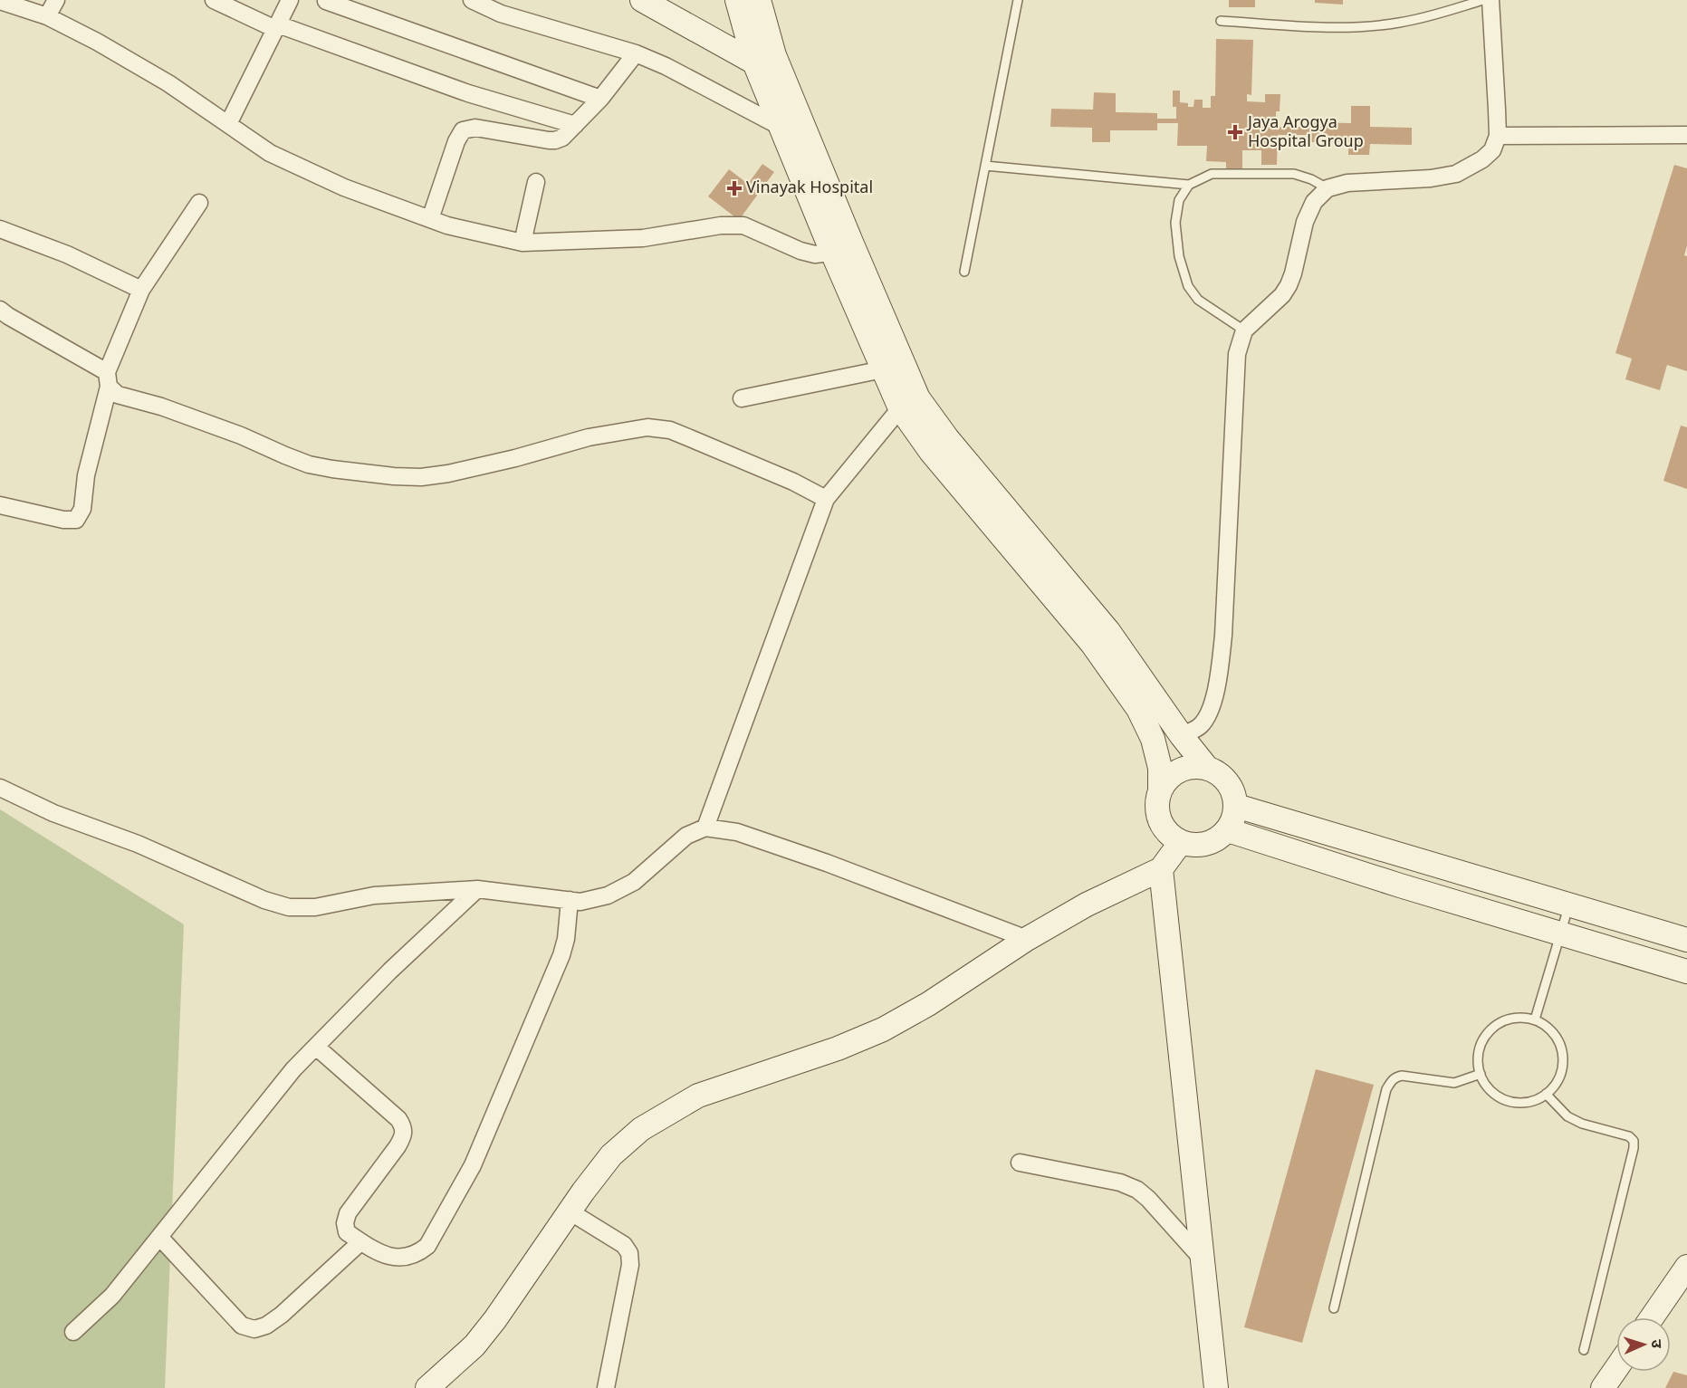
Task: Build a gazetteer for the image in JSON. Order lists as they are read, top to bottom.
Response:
{
  "places": {
    "health": ["Jaya Arogya Hospital Group", "Vinayak Hospital"]
  },
  "north": "right"
}
